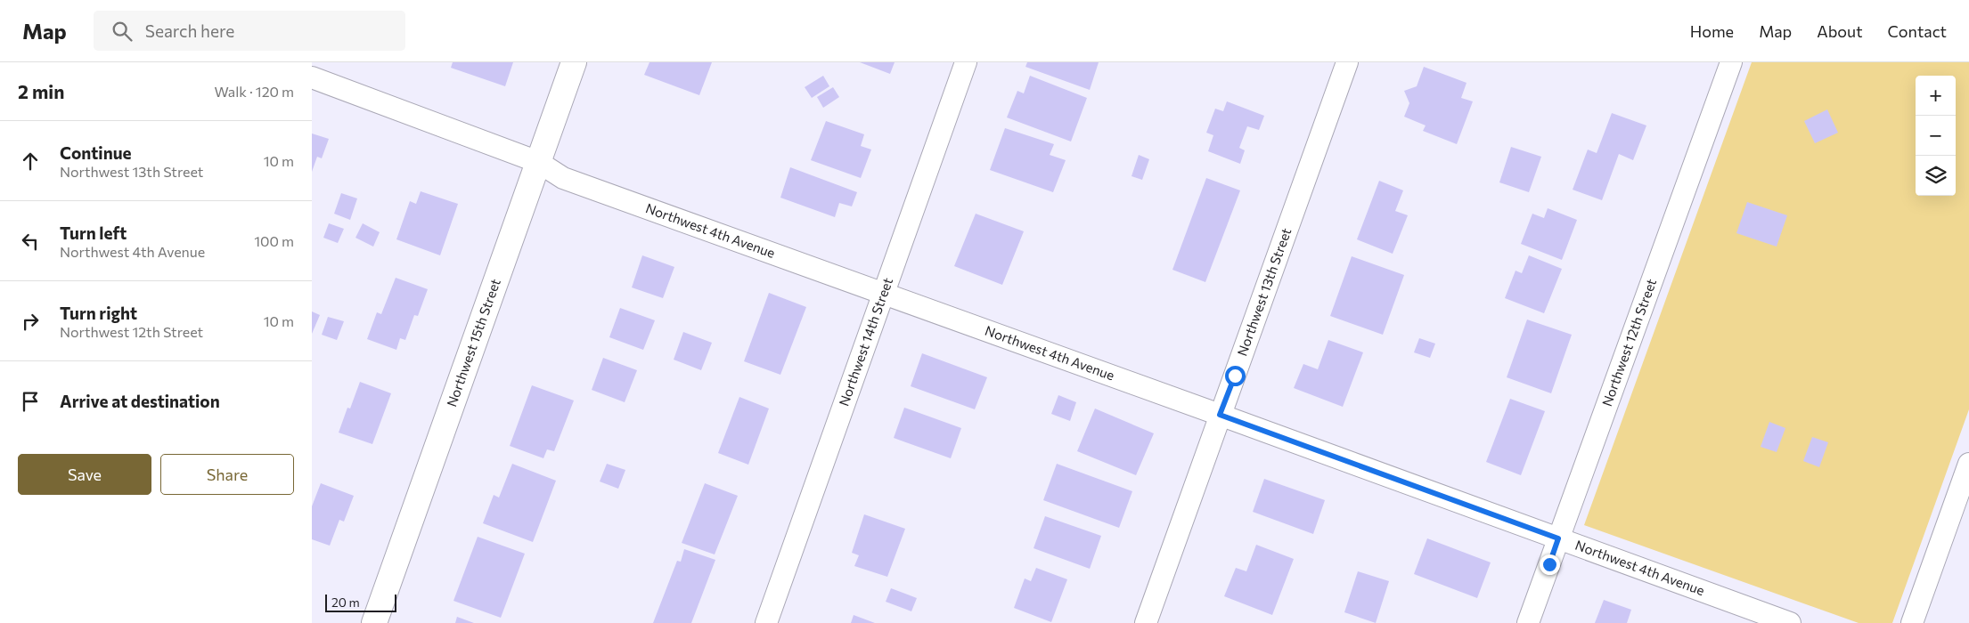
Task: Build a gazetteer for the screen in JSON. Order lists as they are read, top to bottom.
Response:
{
  "streets": {
    "street": [
      "Northwest 4th Avenue",
      "Northwest 13th Street",
      "Northwest 15th Street",
      "Northwest 14th Street",
      "Northwest 12th Street"
    ]
  },
  "crossings": [
    ["Northwest 4th Avenue", "Northwest 13th Street"],
    ["Northwest 4th Avenue", "Northwest 15th Street"],
    ["Northwest 4th Avenue", "Northwest 14th Street"],
    ["Northwest 4th Avenue", "Northwest 12th Street"]
  ],
  "scale_bar": "20 m",
  "page": {
    "header": "Map",
    "search": "Search here",
    "nav": [
      "Home",
      "Map",
      "About",
      "Contact"
    ],
    "heading": ["2 min", "Walk · 120 m"],
    "map_buttons": ["+", "−"],
    "list": [
      ["Continue", "Northwest 13th Street", "10 m"],
      ["Turn left", "Northwest 4th Avenue", "100 m"],
      ["Turn right", "Northwest 12th Street", "10 m"],
      "Arrive at destination"
    ],
    "buttons": ["Save", "Share"],
    "scale": "20 m"
  }
}
